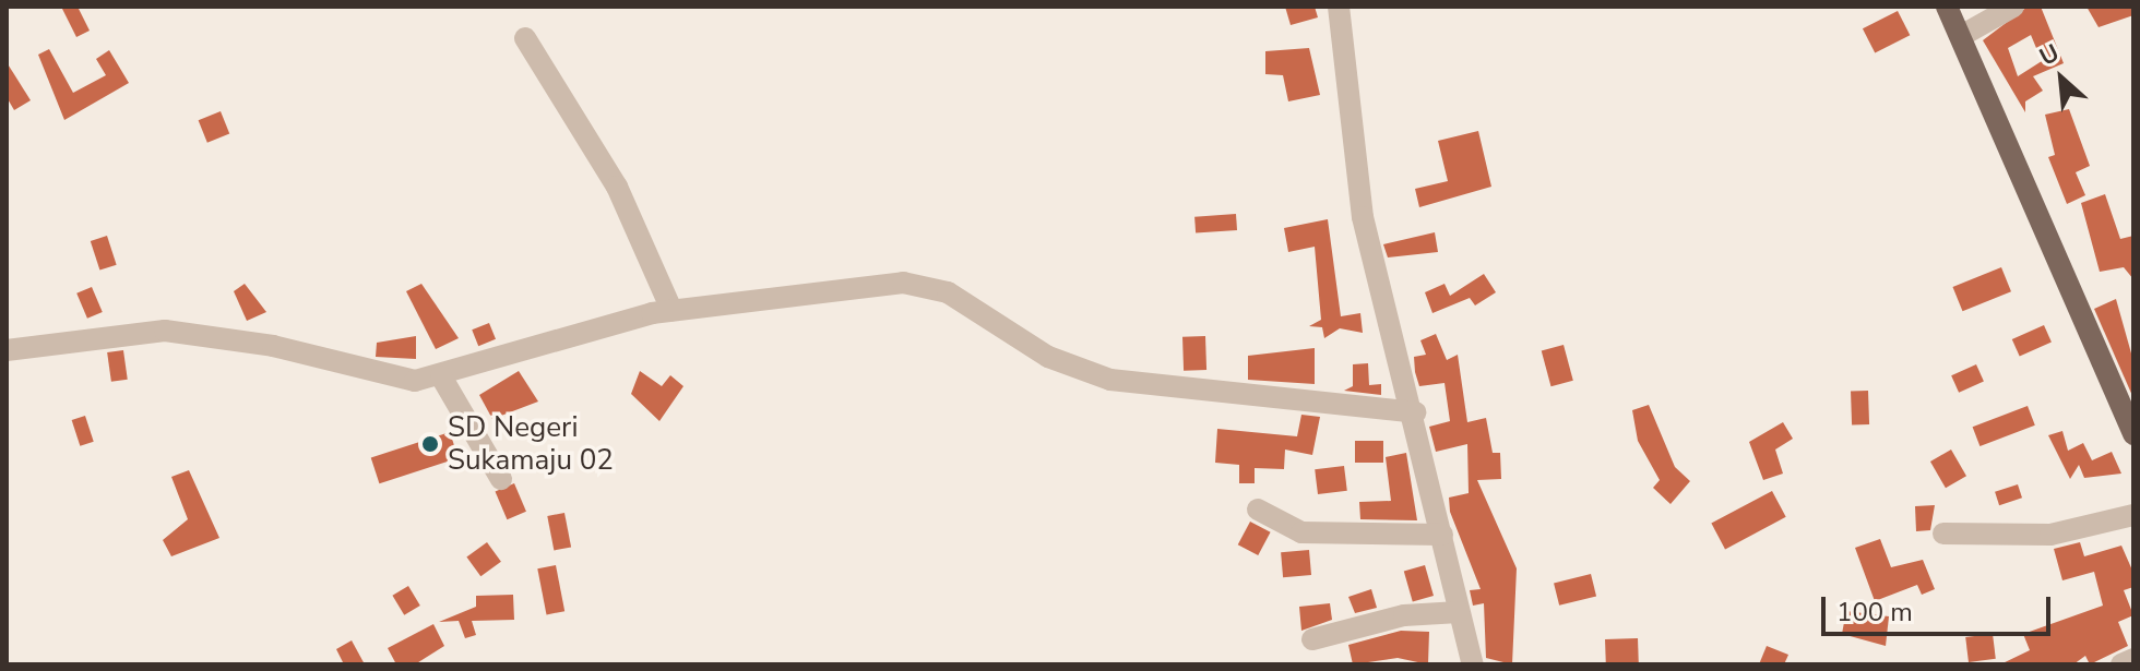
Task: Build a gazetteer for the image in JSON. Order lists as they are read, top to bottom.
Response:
{
  "places": ["SD Negeri Sukamaju 02"],
  "scale_bar": "100 m",
  "north": "top left"
}
